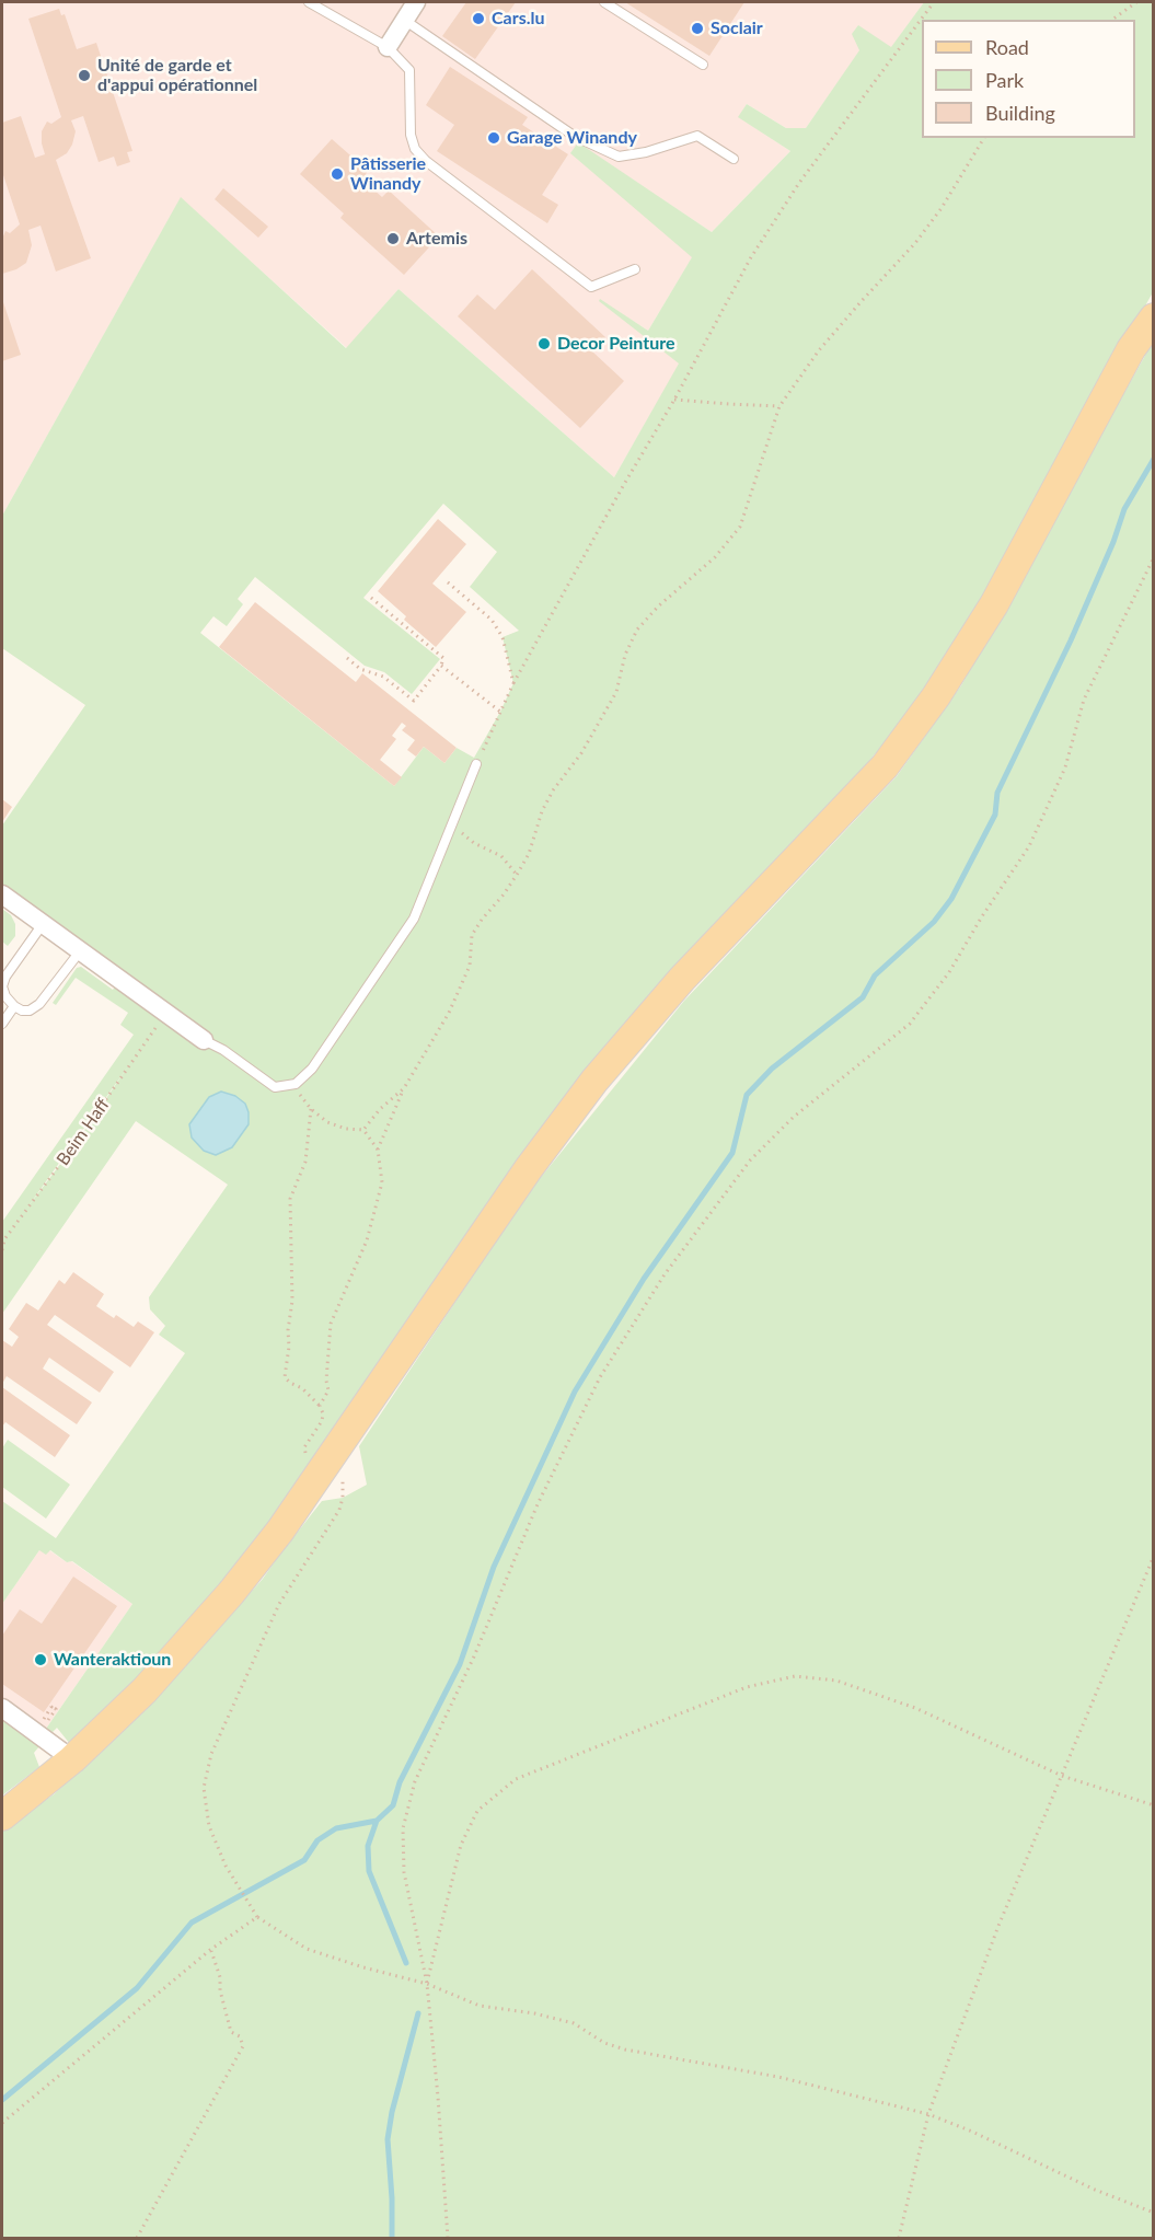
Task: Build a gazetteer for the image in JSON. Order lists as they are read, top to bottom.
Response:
{
  "streets": {
    "path": ["Beim Haff"]
  },
  "places": [
    "Cars.lu",
    "Soclair",
    "Unité de garde et d'appui opérationnel",
    "Garage Winandy",
    "Pâtisserie Winandy",
    "Artemis",
    "Decor Peinture",
    "Wanteraktioun"
  ],
  "legend": ["Road", "Park", "Building"]
}
